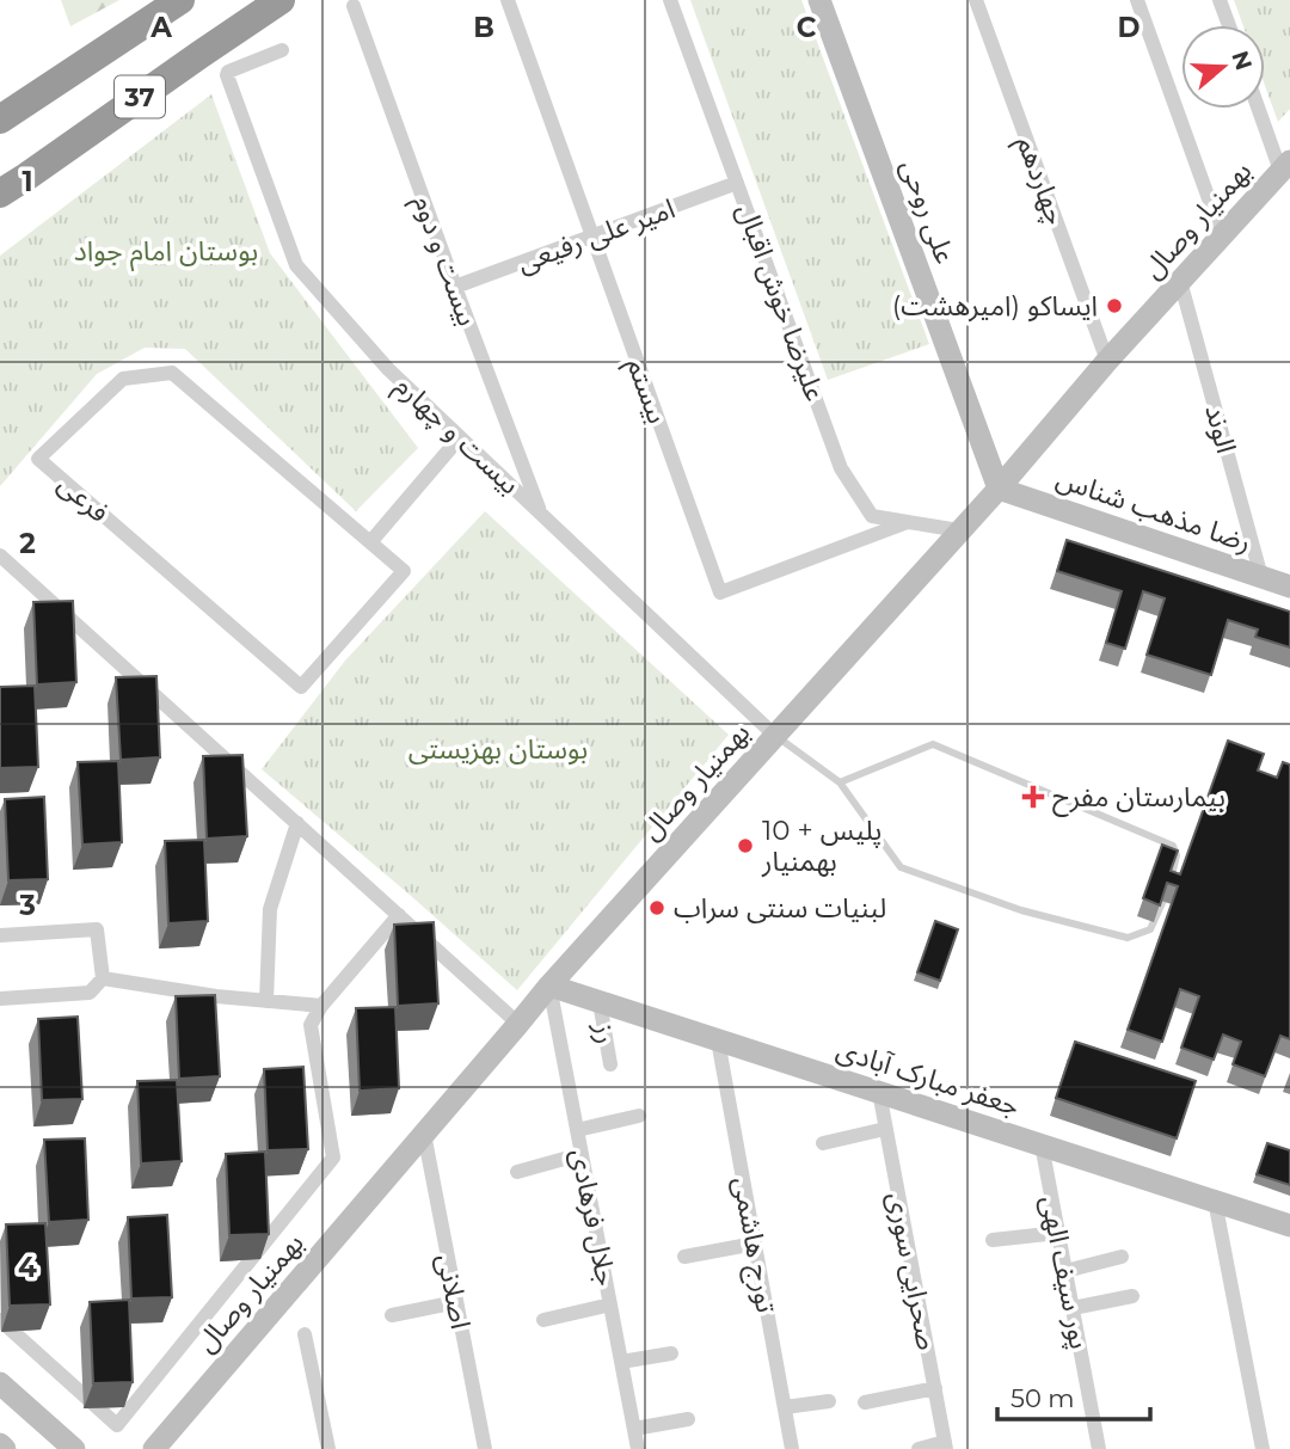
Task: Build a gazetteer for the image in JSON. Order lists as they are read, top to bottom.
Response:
{
  "streets": {
    "highway": ["37"],
    "street": [
      "چهاردهم",
      "علی روحی",
      "بهمنیار وصال",
      "امیر علی رفیعی",
      "بیست و دوم",
      "علیرضا خوش اقبال",
      "بیستم",
      "الوند",
      "بیست و چهارم",
      "فرعی",
      "رضا مذهب شناس",
      "رز",
      "جعفر مبارک آبادی",
      "جلال فرهادی",
      "تورج هاشمی",
      "صحرایی سوری",
      "پور سیف الهی",
      "اصلانی"
    ]
  },
  "crossings": [
    ["چهاردهم", "بهمنیار وصال"],
    ["علی روحی", "بهمنیار وصال"],
    ["علی روحی", "رضا مذهب شناس"],
    ["بهمنیار وصال", "علیرضا خوش اقبال"],
    ["بهمنیار وصال", "الوند"],
    ["بهمنیار وصال", "بیست و چهارم"],
    ["بهمنیار وصال", "رضا مذهب شناس"],
    ["بهمنیار وصال", "جعفر مبارک آبادی"],
    ["بهمنیار وصال", "جلال فرهادی"],
    ["بهمنیار وصال", "اصلانی"],
    ["امیر علی رفیعی", "بیست و دوم"],
    ["امیر علی رفیعی", "علیرضا خوش اقبال"],
    ["امیر علی رفیعی", "بیستم"],
    ["بیست و دوم", "بیست و چهارم"],
    ["علیرضا خوش اقبال", "بیستم"],
    ["الوند", "رضا مذهب شناس"],
    ["رز", "جعفر مبارک آبادی"],
    ["جعفر مبارک آبادی", "جلال فرهادی"],
    ["جعفر مبارک آبادی", "تورج هاشمی"],
    ["جعفر مبارک آبادی", "صحرایی سوری"],
    ["جعفر مبارک آبادی", "پور سیف الهی"]
  ],
  "parks": ["بوستان امام جواد", "بوستان بهزیستی"],
  "places": {
    "other": ["ایساکو (امیرهشت)", "پلیس + 10 بهمنیار", "لبنیات سنتی سراب"],
    "health": ["بیمارستان مفرح"]
  },
  "scale_bar": "50 m",
  "north": "right",
  "grid": {
    "columns": [
      "A",
      "B",
      "C",
      "D"
    ],
    "rows": [
      "1",
      "2",
      "3",
      "4"
    ]
  }
}
